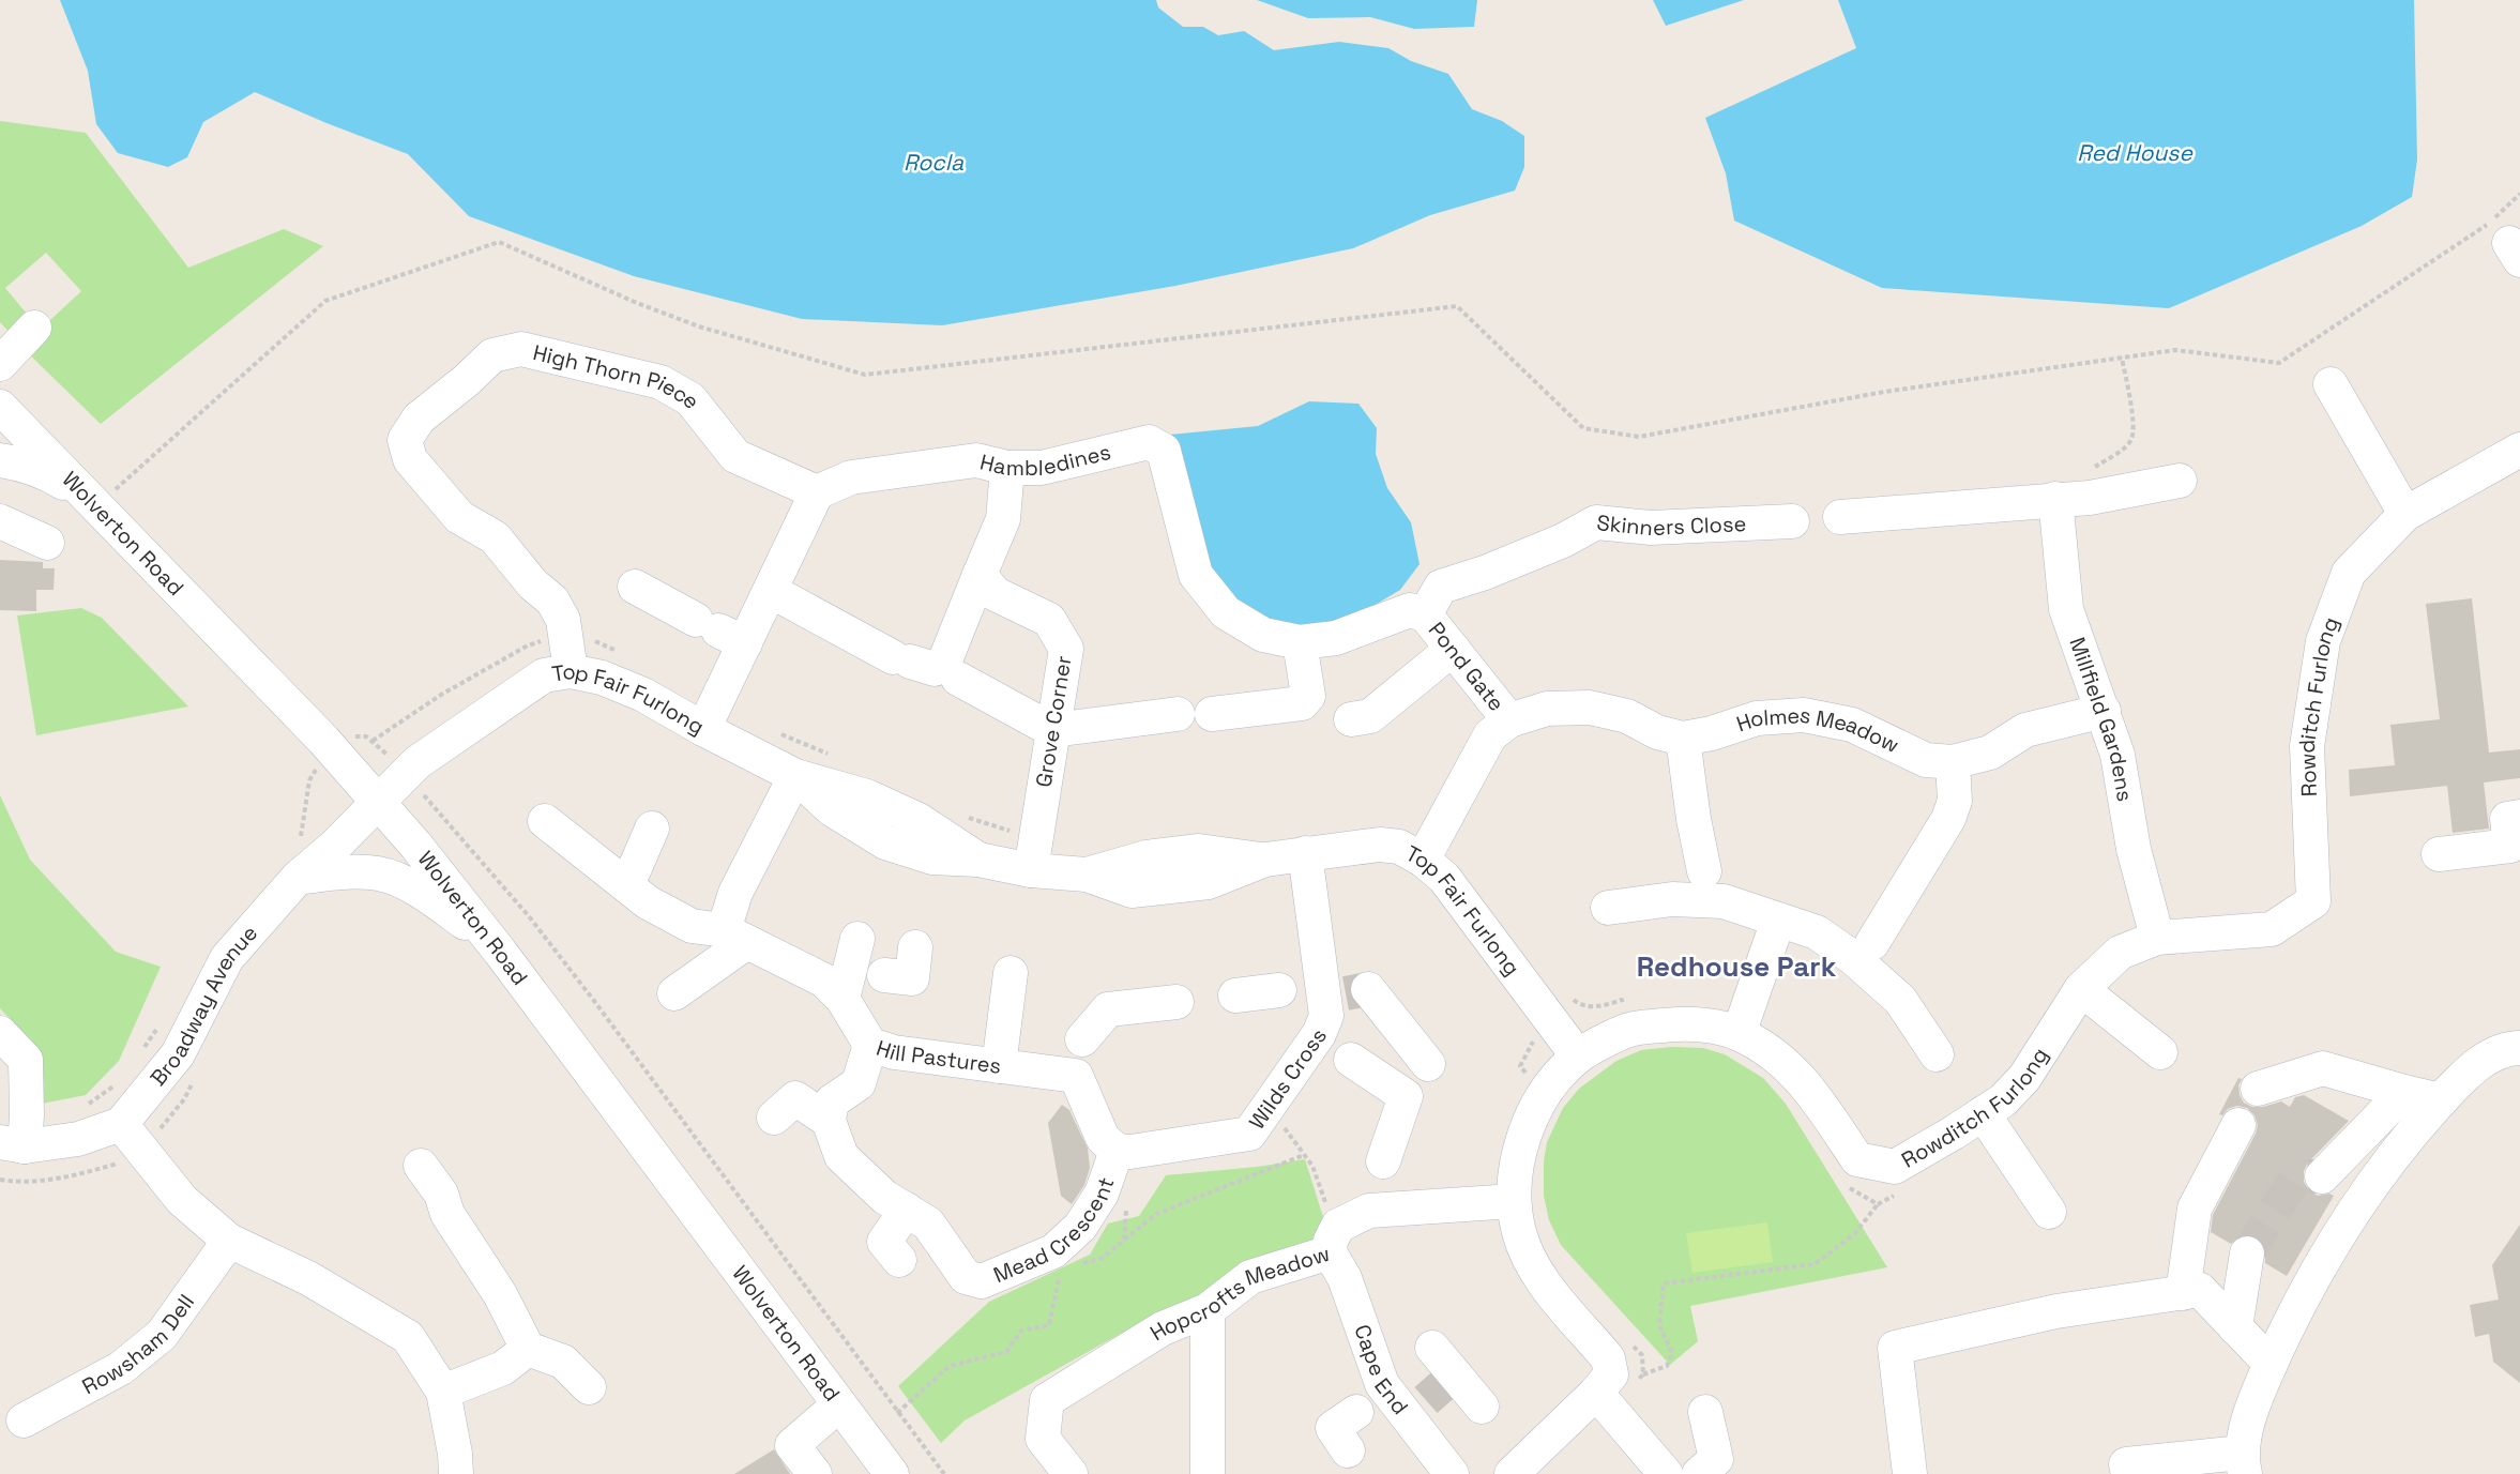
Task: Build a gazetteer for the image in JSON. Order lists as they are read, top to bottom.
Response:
{
  "streets": {
    "street": [
      "High Thorn Piece",
      "Hambledines",
      "Skinners Close",
      "Wolverton Road",
      "Pond Gate",
      "Top Fair Furlong",
      "Rowditch Furlong",
      "Millfield Gardens",
      "Grove Corner",
      "Holmes Meadow",
      "Broadway Avenue",
      "Hill Pastures",
      "Wilds Cross",
      "Mead Crescent",
      "Hopcrofts Meadow",
      "Rowsham Dell",
      "Cape End"
    ]
  },
  "crossings": [
    ["High Thorn Piece", "Hambledines"],
    ["High Thorn Piece", "Top Fair Furlong"],
    ["Hambledines", "Skinners Close"],
    ["Hambledines", "Pond Gate"],
    ["Skinners Close", "Pond Gate"],
    ["Wolverton Road", "Top Fair Furlong"],
    ["Wolverton Road", "Broadway Avenue"],
    ["Pond Gate", "Top Fair Furlong"],
    ["Pond Gate", "Holmes Meadow"],
    ["Top Fair Furlong", "Rowditch Furlong"],
    ["Top Fair Furlong", "Grove Corner"],
    ["Top Fair Furlong", "Broadway Avenue"],
    ["Top Fair Furlong", "Wilds Cross"],
    ["Rowditch Furlong", "Millfield Gardens"],
    ["Rowditch Furlong", "Hopcrofts Meadow"],
    ["Millfield Gardens", "Holmes Meadow"],
    ["Wilds Cross", "Mead Crescent"],
    ["Hopcrofts Meadow", "Cape End"]
  ],
  "districts": ["Redhouse Park"],
  "water": ["Red House", "Rocla"]
}
